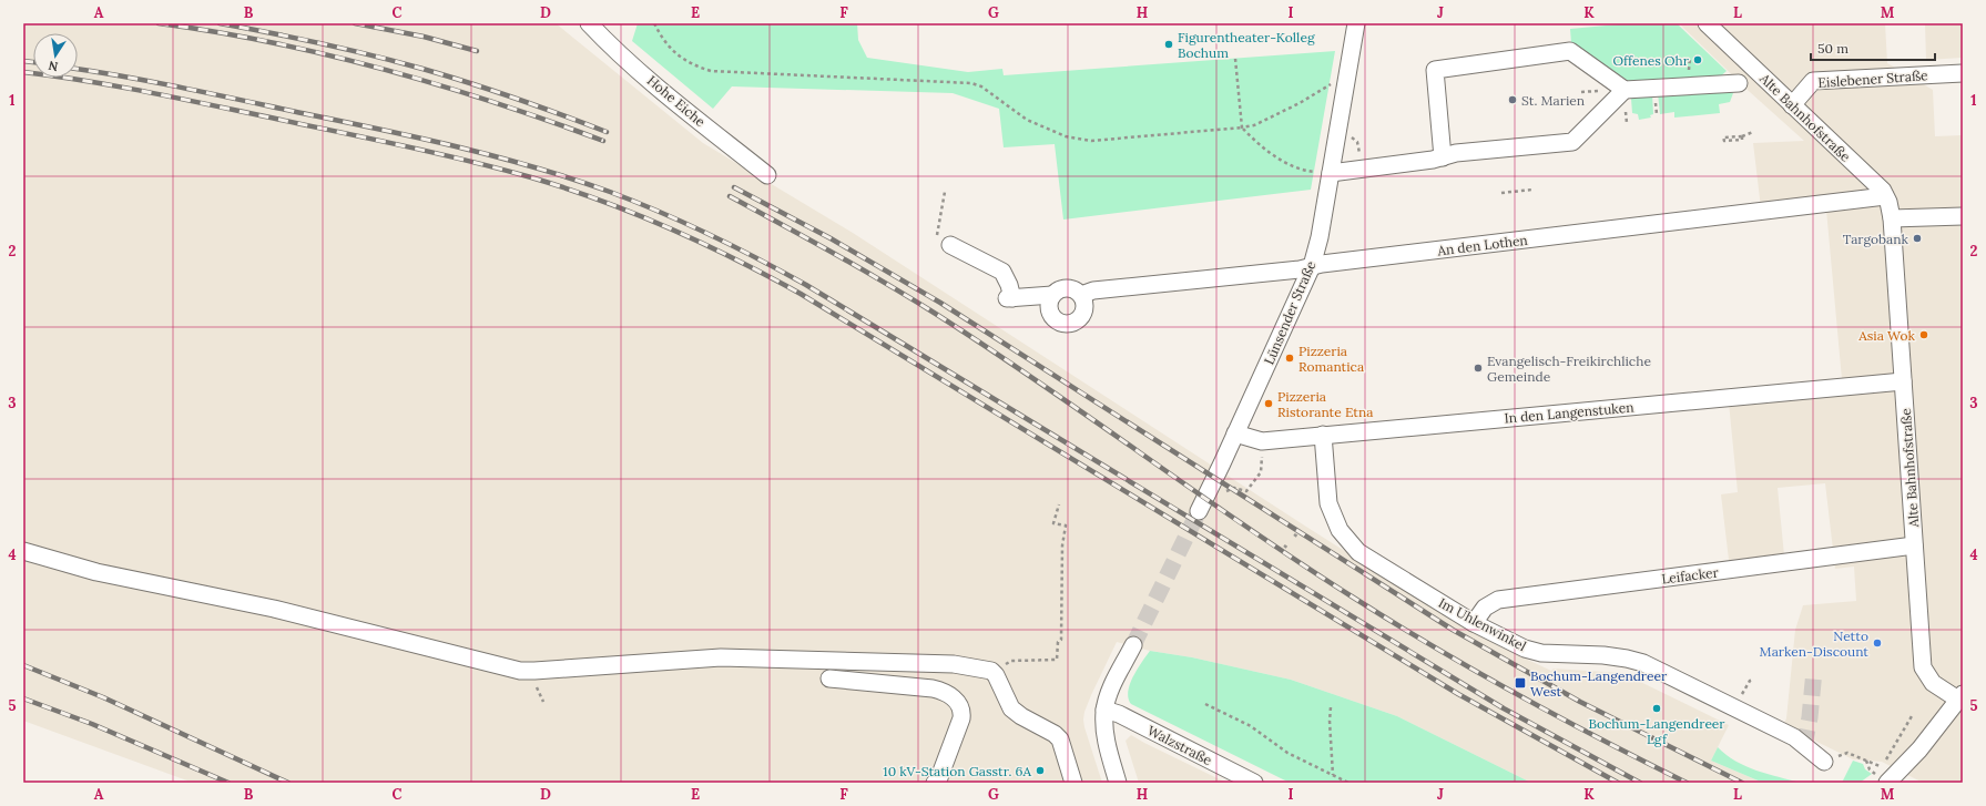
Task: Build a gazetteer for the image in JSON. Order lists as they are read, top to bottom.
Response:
{
  "streets": {
    "street": [
      "Eislebener Straße",
      "Hohe Eiche",
      "Alte Bahnhofstraße",
      "An den Lothen",
      "Lünsender Straße",
      "In den Langenstuken",
      "Leifacker",
      "Im Uhlenwinkel",
      "Walzstraße"
    ]
  },
  "crossings": [
    ["Eislebener Straße", "Alte Bahnhofstraße"],
    ["Alte Bahnhofstraße", "An den Lothen"],
    ["Alte Bahnhofstraße", "In den Langenstuken"],
    ["Alte Bahnhofstraße", "Leifacker"],
    ["An den Lothen", "Lünsender Straße"],
    ["Lünsender Straße", "In den Langenstuken"],
    ["In den Langenstuken", "Im Uhlenwinkel"],
    ["Leifacker", "Im Uhlenwinkel"]
  ],
  "places": {
    "other": [
      "Figurentheater-Kolleg Bochum",
      "Offenes Ohr",
      "St. Marien",
      "Targobank",
      "Asia Wok",
      "Pizzeria Romantica",
      "Evangelisch-Freikirchliche Gemeinde",
      "Pizzeria Ristorante Etna",
      "Netto Marken-Discount",
      "Bochum-Langendreer Lgf",
      "10 kV-Station Gasstr. 6A"
    ],
    "transit": ["Bochum-Langendreer West"]
  },
  "scale_bar": "50 m",
  "north": "bottom",
  "grid": {
    "columns": [
      "A",
      "B",
      "C",
      "D",
      "E",
      "F",
      "G",
      "H",
      "I",
      "J",
      "K",
      "L",
      "M"
    ],
    "rows": [
      "1",
      "2",
      "3",
      "4",
      "5"
    ]
  }
}
